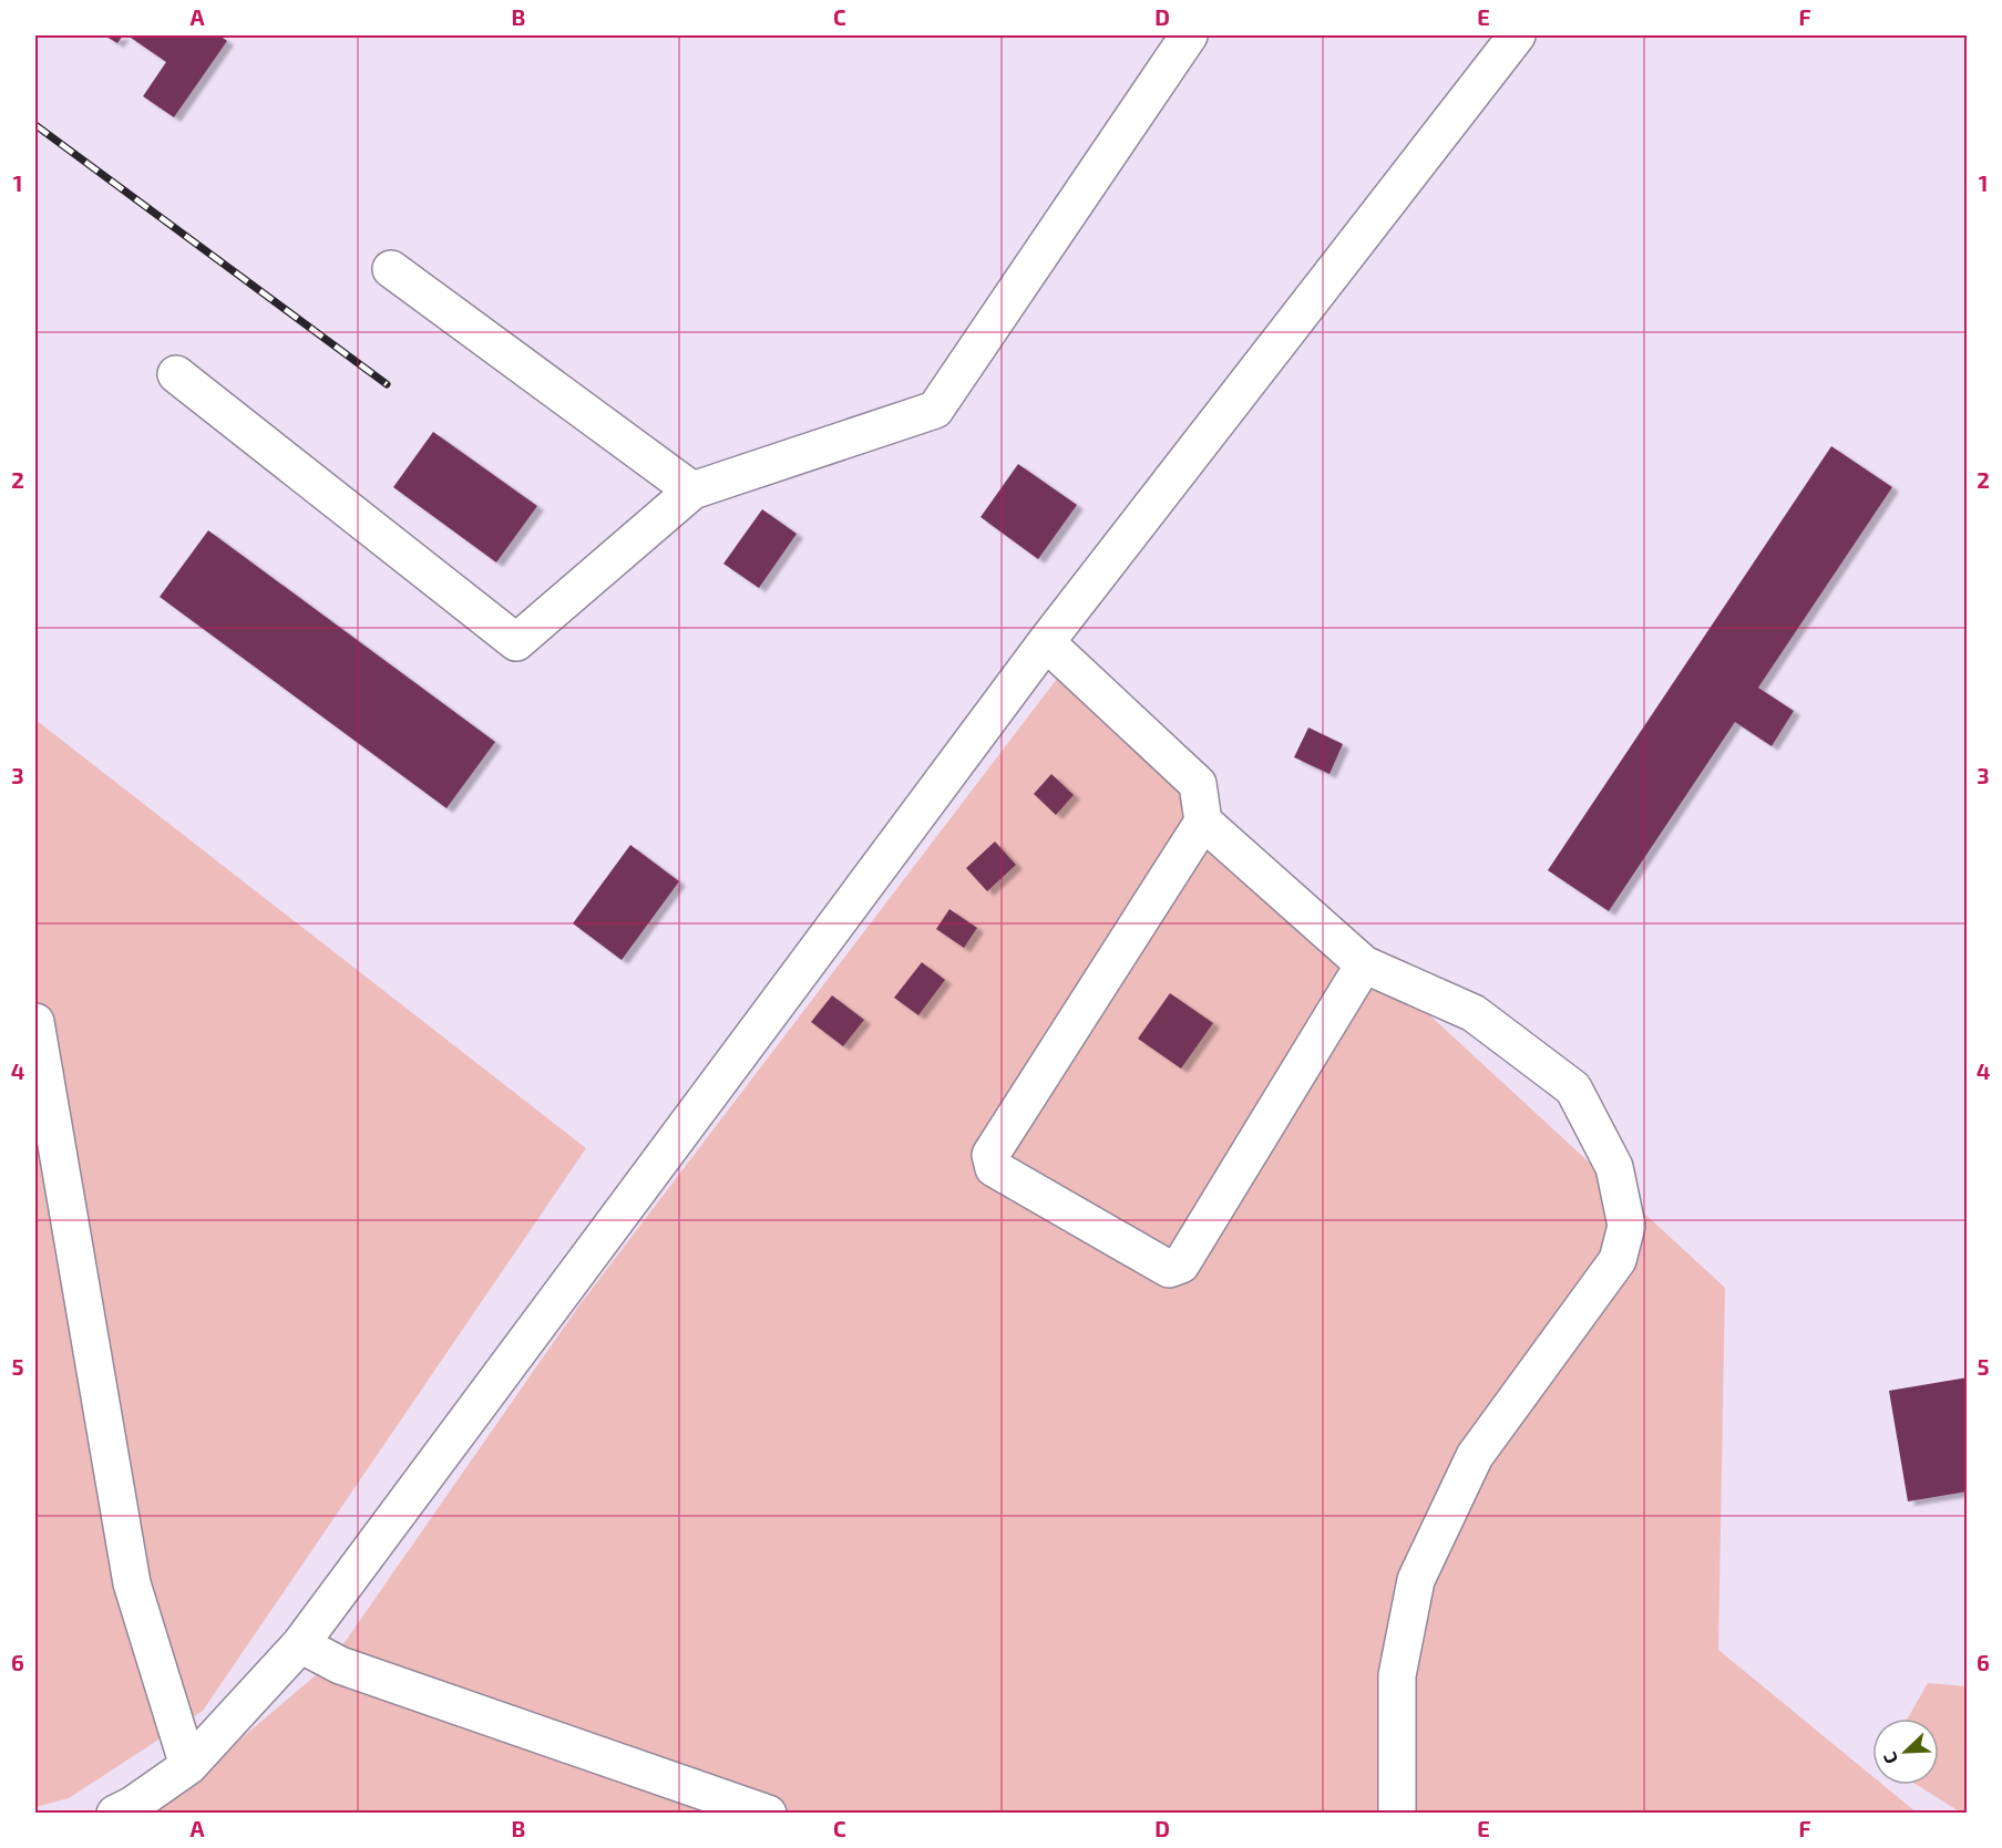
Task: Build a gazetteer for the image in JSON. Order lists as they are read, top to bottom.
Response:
{
  "north": "bottom left",
  "grid": {
    "columns": [
      "A",
      "B",
      "C",
      "D",
      "E",
      "F"
    ],
    "rows": [
      "1",
      "2",
      "3",
      "4",
      "5",
      "6"
    ]
  }
}
